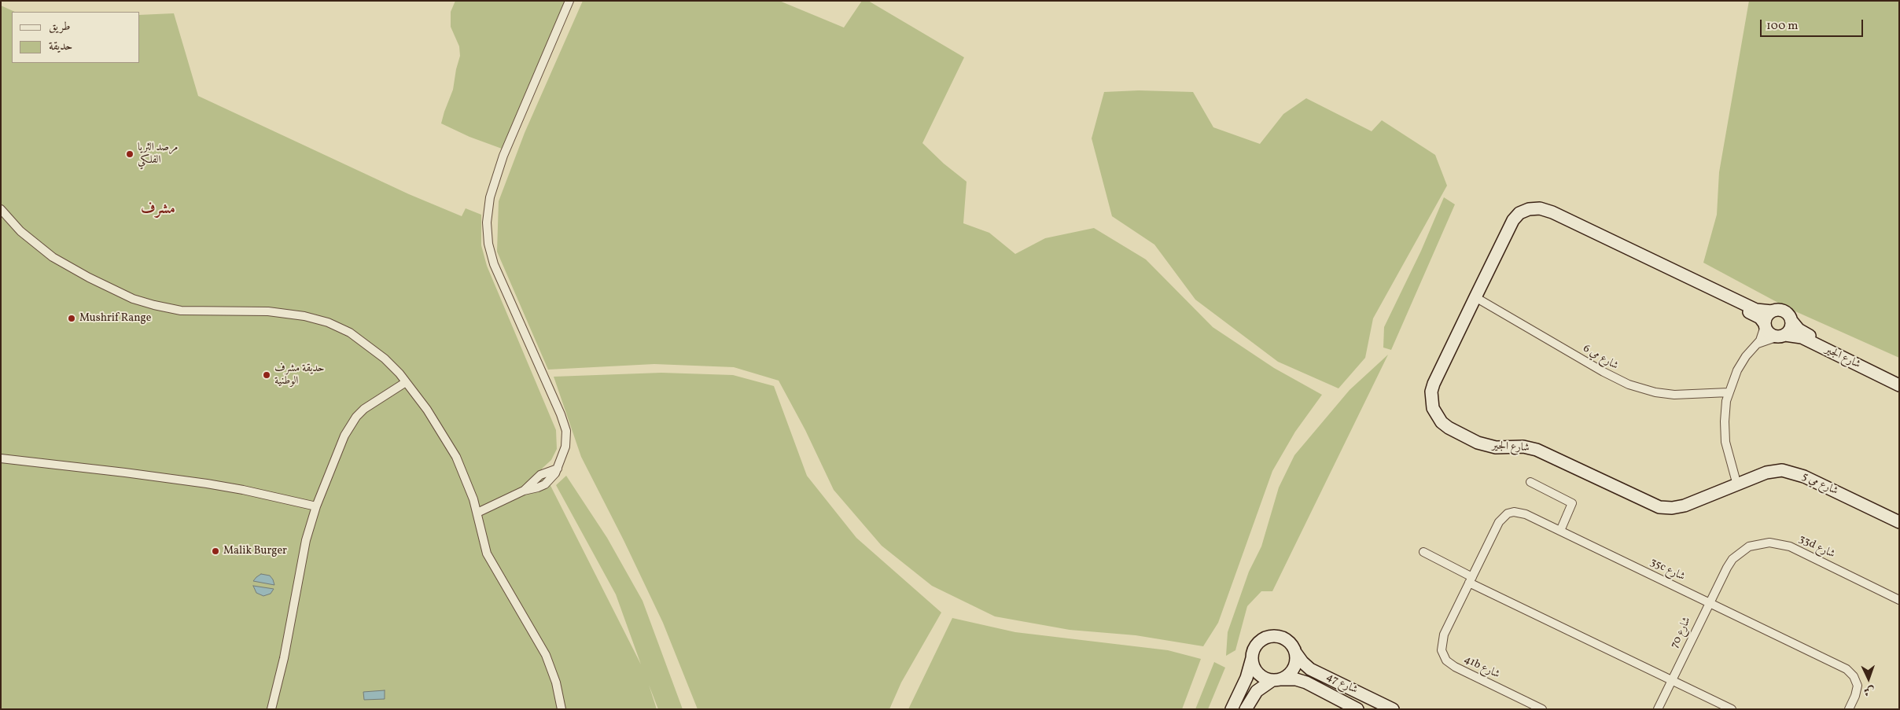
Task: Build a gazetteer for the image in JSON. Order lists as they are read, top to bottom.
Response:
{
  "streets": {
    "street": [
      "شارع مي 6",
      "شارع الجير",
      "شارع مي 5",
      "33d شارع",
      "35c شارع",
      "شارع 70",
      "41b شارع",
      "شارع 47"
    ]
  },
  "crossings": [
    ["شارع مي 6", "شارع الجير"],
    ["شارع الجير", "شارع مي 5"],
    ["33d شارع", "شارع 70"],
    ["35c شارع", "شارع 70"],
    ["35c شارع", "41b شارع"]
  ],
  "districts": ["مشرف"],
  "places": [
    "مرصد الثريا الفلكي",
    "Mushrif Range",
    "حديقة مشرف الوطنية",
    "Malik Burger"
  ],
  "legend": ["طريق", "حديقة"],
  "scale_bar": "100 m",
  "north": "bottom"
}
